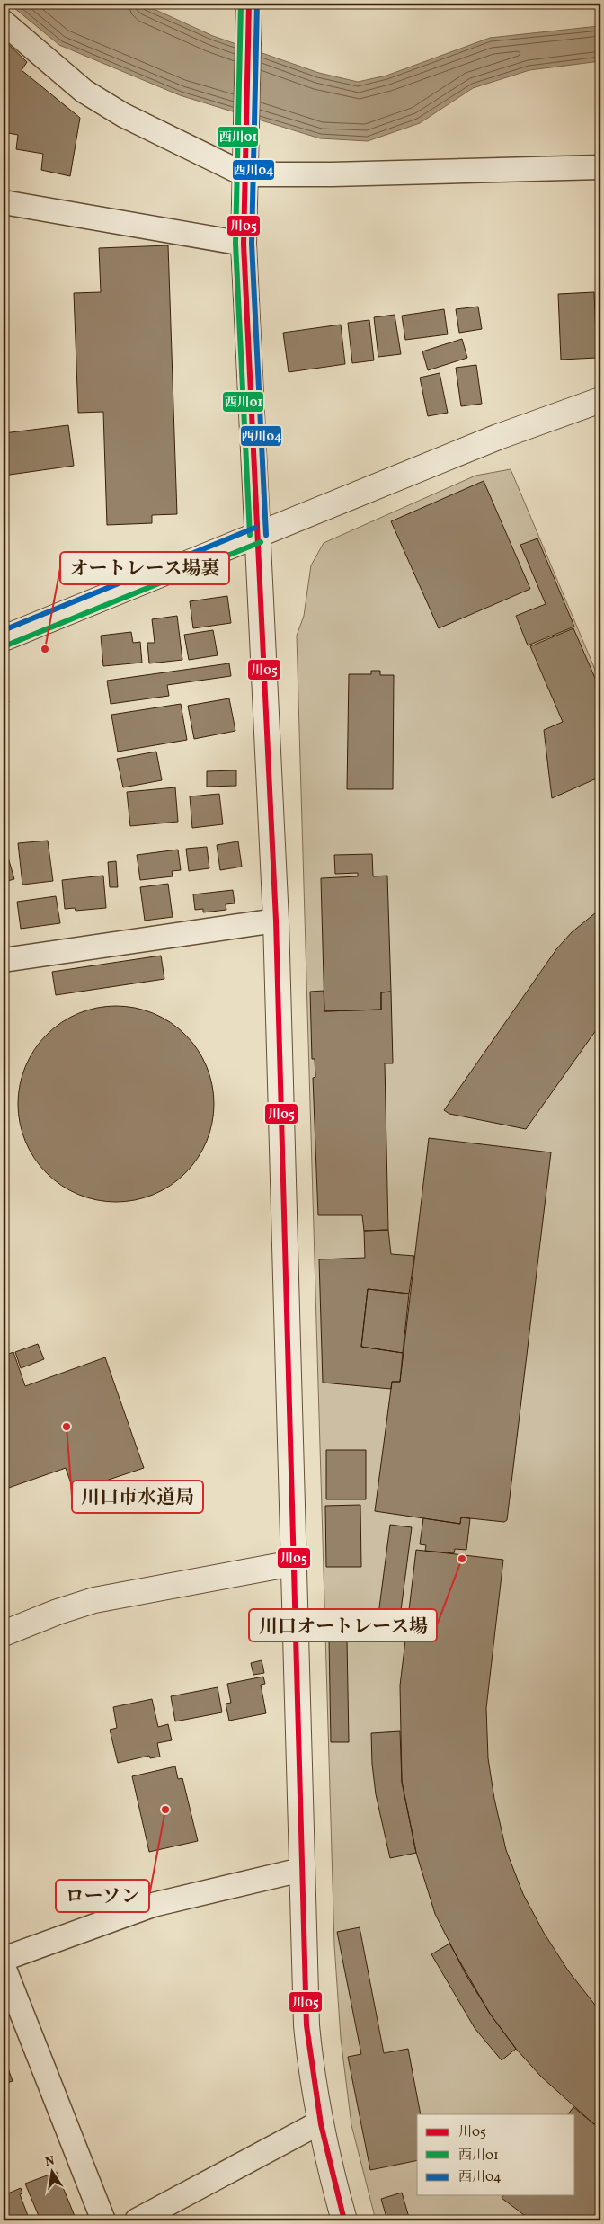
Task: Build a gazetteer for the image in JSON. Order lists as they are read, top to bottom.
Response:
{
  "places": [
    "オートレース場裏",
    "川口市水道局",
    "川口オートレース場",
    "ローソン"
  ],
  "lines": ["transit line 川05", "transit line 西川01", "transit line 西川04"],
  "legend": ["川05", "西川01", "西川04"],
  "north": "top"
}
